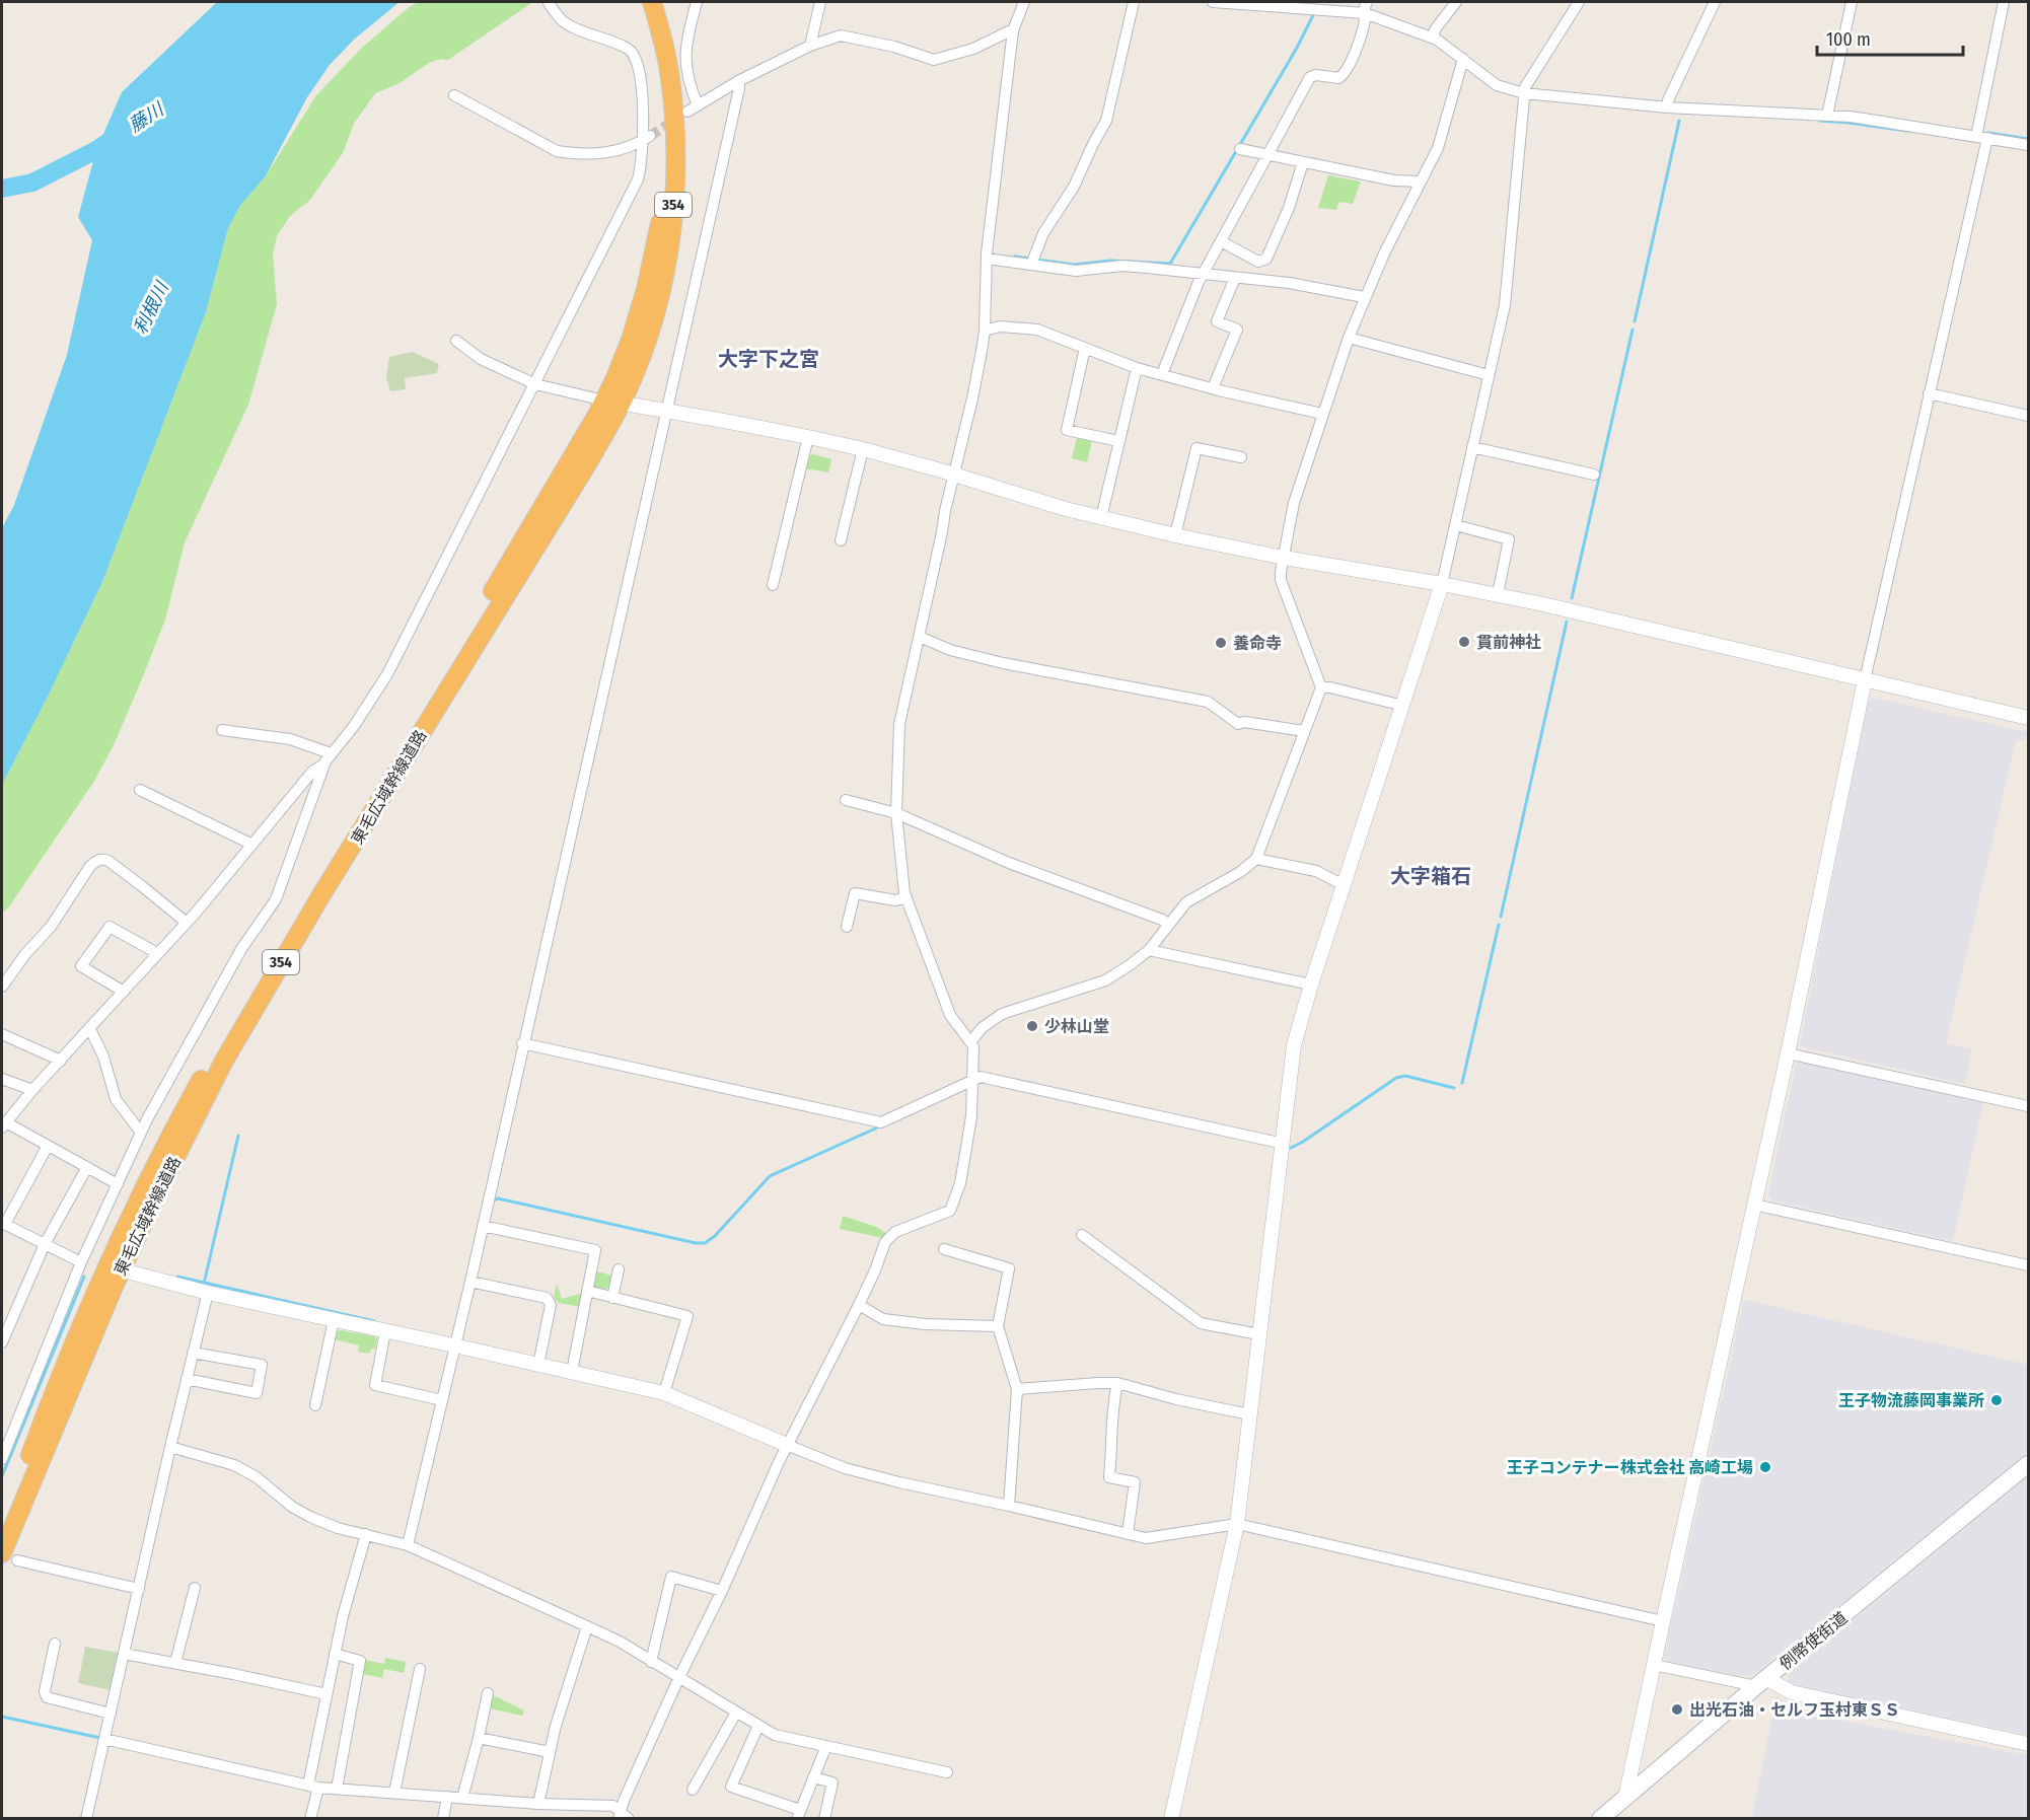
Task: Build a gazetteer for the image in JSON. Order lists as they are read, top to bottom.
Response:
{
  "streets": {
    "highway": ["354", "東毛広域幹線道路"],
    "main road": ["例幣使街道"]
  },
  "districts": ["大字下之宮", "大字箱石"],
  "water": ["藤川", "利根川"],
  "places": [
    "貫前神社",
    "養命寺",
    "少林山堂",
    "王子物流藤岡事業所",
    "王子コンテナー株式会社 高崎工場",
    "出光石油・セルフ玉村東ＳＳ"
  ],
  "scale_bar": "100 m"
}
